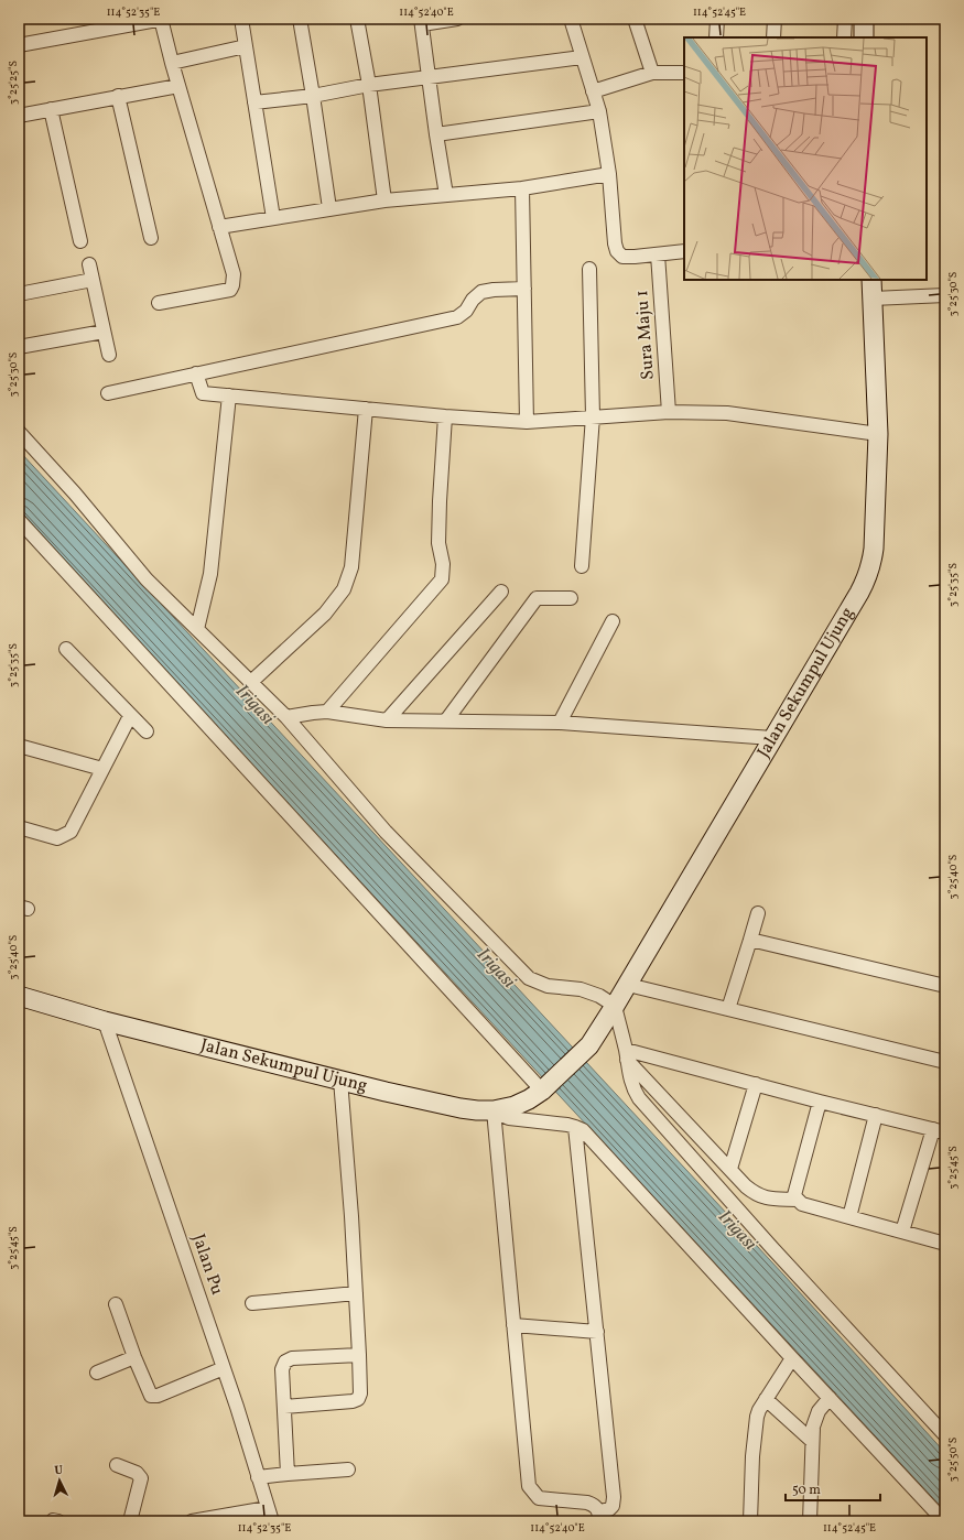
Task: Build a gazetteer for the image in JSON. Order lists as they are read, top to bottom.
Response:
{
  "streets": {
    "main road": ["Jalan Sekumpul Ujung"],
    "street": ["Sura Maju 1", "Jalan Pu"]
  },
  "crossings": [
    ["Jalan Sekumpul Ujung", "Jalan Pu"]
  ],
  "water": ["Irigasi"],
  "scale_bar": "50 m",
  "north": "top",
  "coordinates": [
    "114°52'35\"E",
    "114°52'40\"E",
    "114°52'45\"E",
    "3°25'25\"S",
    "3°25'30\"S",
    "3°25'35\"S",
    "3°25'40\"S",
    "3°25'45\"S",
    "3°25'50\"S"
  ]
}
